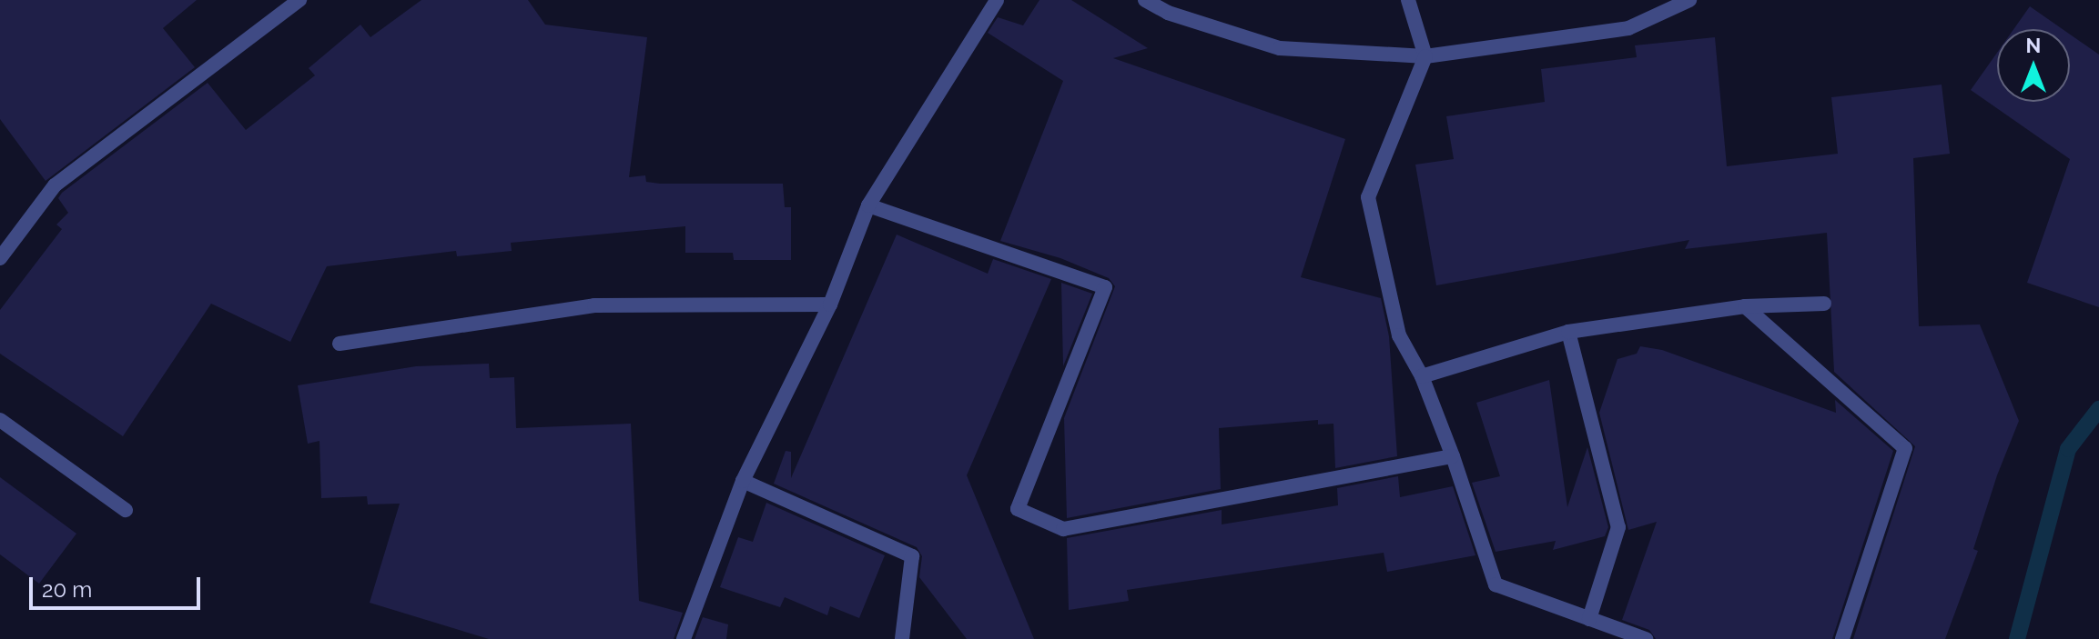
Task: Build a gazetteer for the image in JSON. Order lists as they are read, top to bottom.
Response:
{
  "scale_bar": "20 m",
  "north": "top"
}
